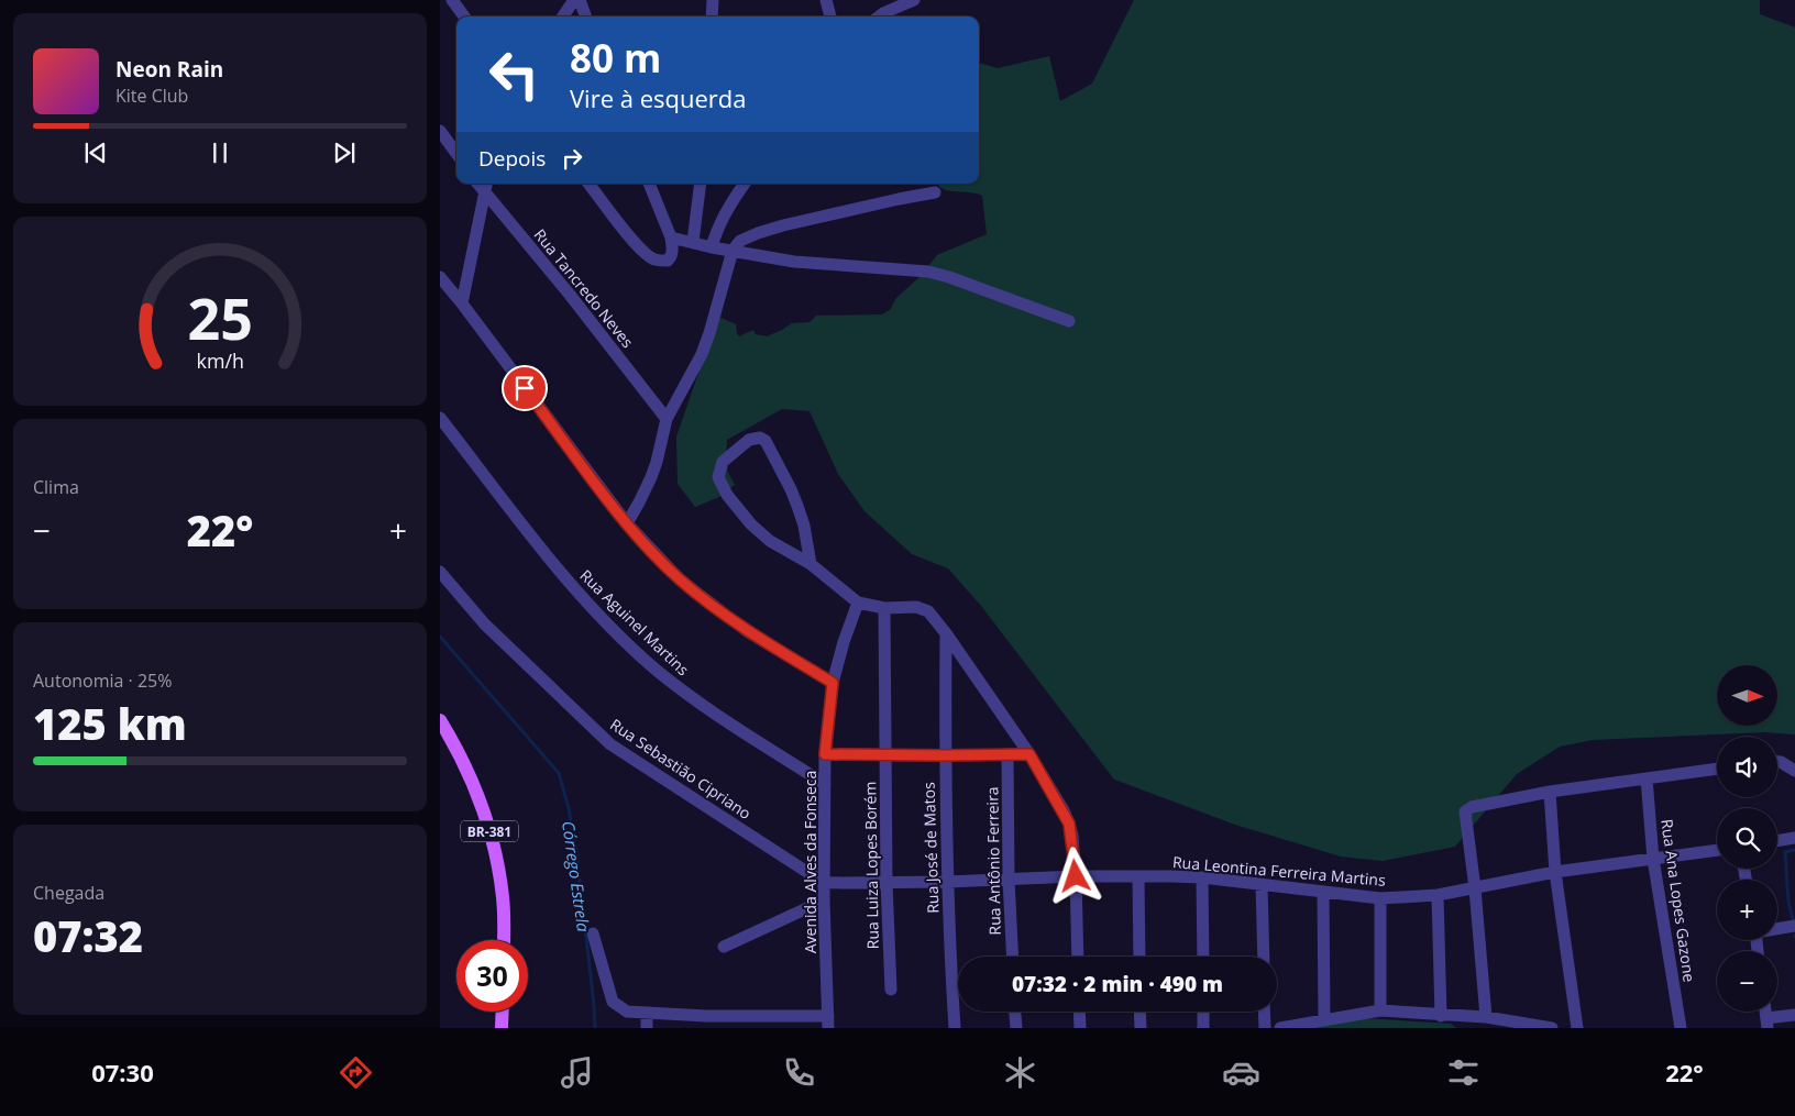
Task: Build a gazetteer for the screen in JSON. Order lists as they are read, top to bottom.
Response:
{
  "streets": {
    "main road": ["BR-381"],
    "street": [
      "Rua Tancredo Neves",
      "Rua Aguinel Martins",
      "Rua Sebastião Cipriano",
      "Rua José de Matos",
      "Rua Antônio Ferreira",
      "Avenida Alves da Fonseca",
      "Rua Luiza Lopes Borém",
      "Rua Leontina Ferreira Martins",
      "Rua Ana Lopes Gazone"
    ]
  },
  "crossings": [
    ["Rua Aguinel Martins", "Avenida Alves da Fonseca"],
    ["Rua Sebastião Cipriano", "Avenida Alves da Fonseca"],
    ["Rua Sebastião Cipriano", "Rua Leontina Ferreira Martins"],
    ["Rua José de Matos", "Rua Leontina Ferreira Martins"],
    ["Rua Antônio Ferreira", "Rua Leontina Ferreira Martins"],
    ["Avenida Alves da Fonseca", "Rua Leontina Ferreira Martins"],
    ["Rua Luiza Lopes Borém", "Rua Leontina Ferreira Martins"],
    ["Rua Leontina Ferreira Martins", "Rua Ana Lopes Gazone"]
  ],
  "water": ["Córrego Estrela"],
  "north": "right",
  "page": {
    "turn": ["80 m", "Vire à esquerda"],
    "song": ["Neon Rain", "Kite Club"],
    "then": "Depois",
    "tile": [
      "Clima",
      ["Autonomia · 25%", "125 km"],
      ["Chegada", "07:32"]
    ],
    "heat": ["−", "22°", "+"],
    "map_buttons": ["+", "−"],
    "limit": "30",
    "trip": "07:32 · 2 min · 490 m",
    "tabs": ["07:30", "22°"],
    "gauge": ["25", "km/h"]
  }
}
